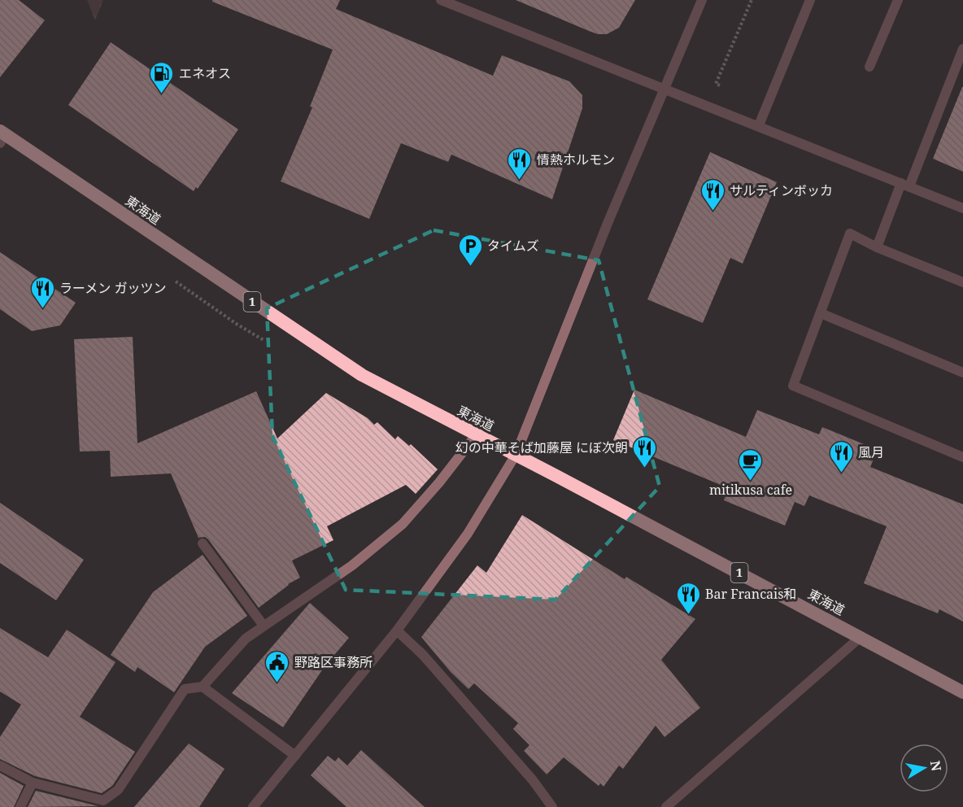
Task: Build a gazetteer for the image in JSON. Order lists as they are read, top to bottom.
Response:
{
  "streets": {
    "highway": ["東海道", "1"]
  },
  "places": {
    "fuel station": ["エネオス"],
    "restaurant": [
      "情熱ホルモン",
      "サルティンボッカ",
      "ラーメン ガッツン",
      "幻の中華そば加藤屋 にぼ次朗",
      "風月",
      "Bar Francais和"
    ],
    "parking": ["タイムズ"],
    "cafe": ["mitikusa cafe"],
    "public building": ["野路区事務所"]
  },
  "north": "right"
}
